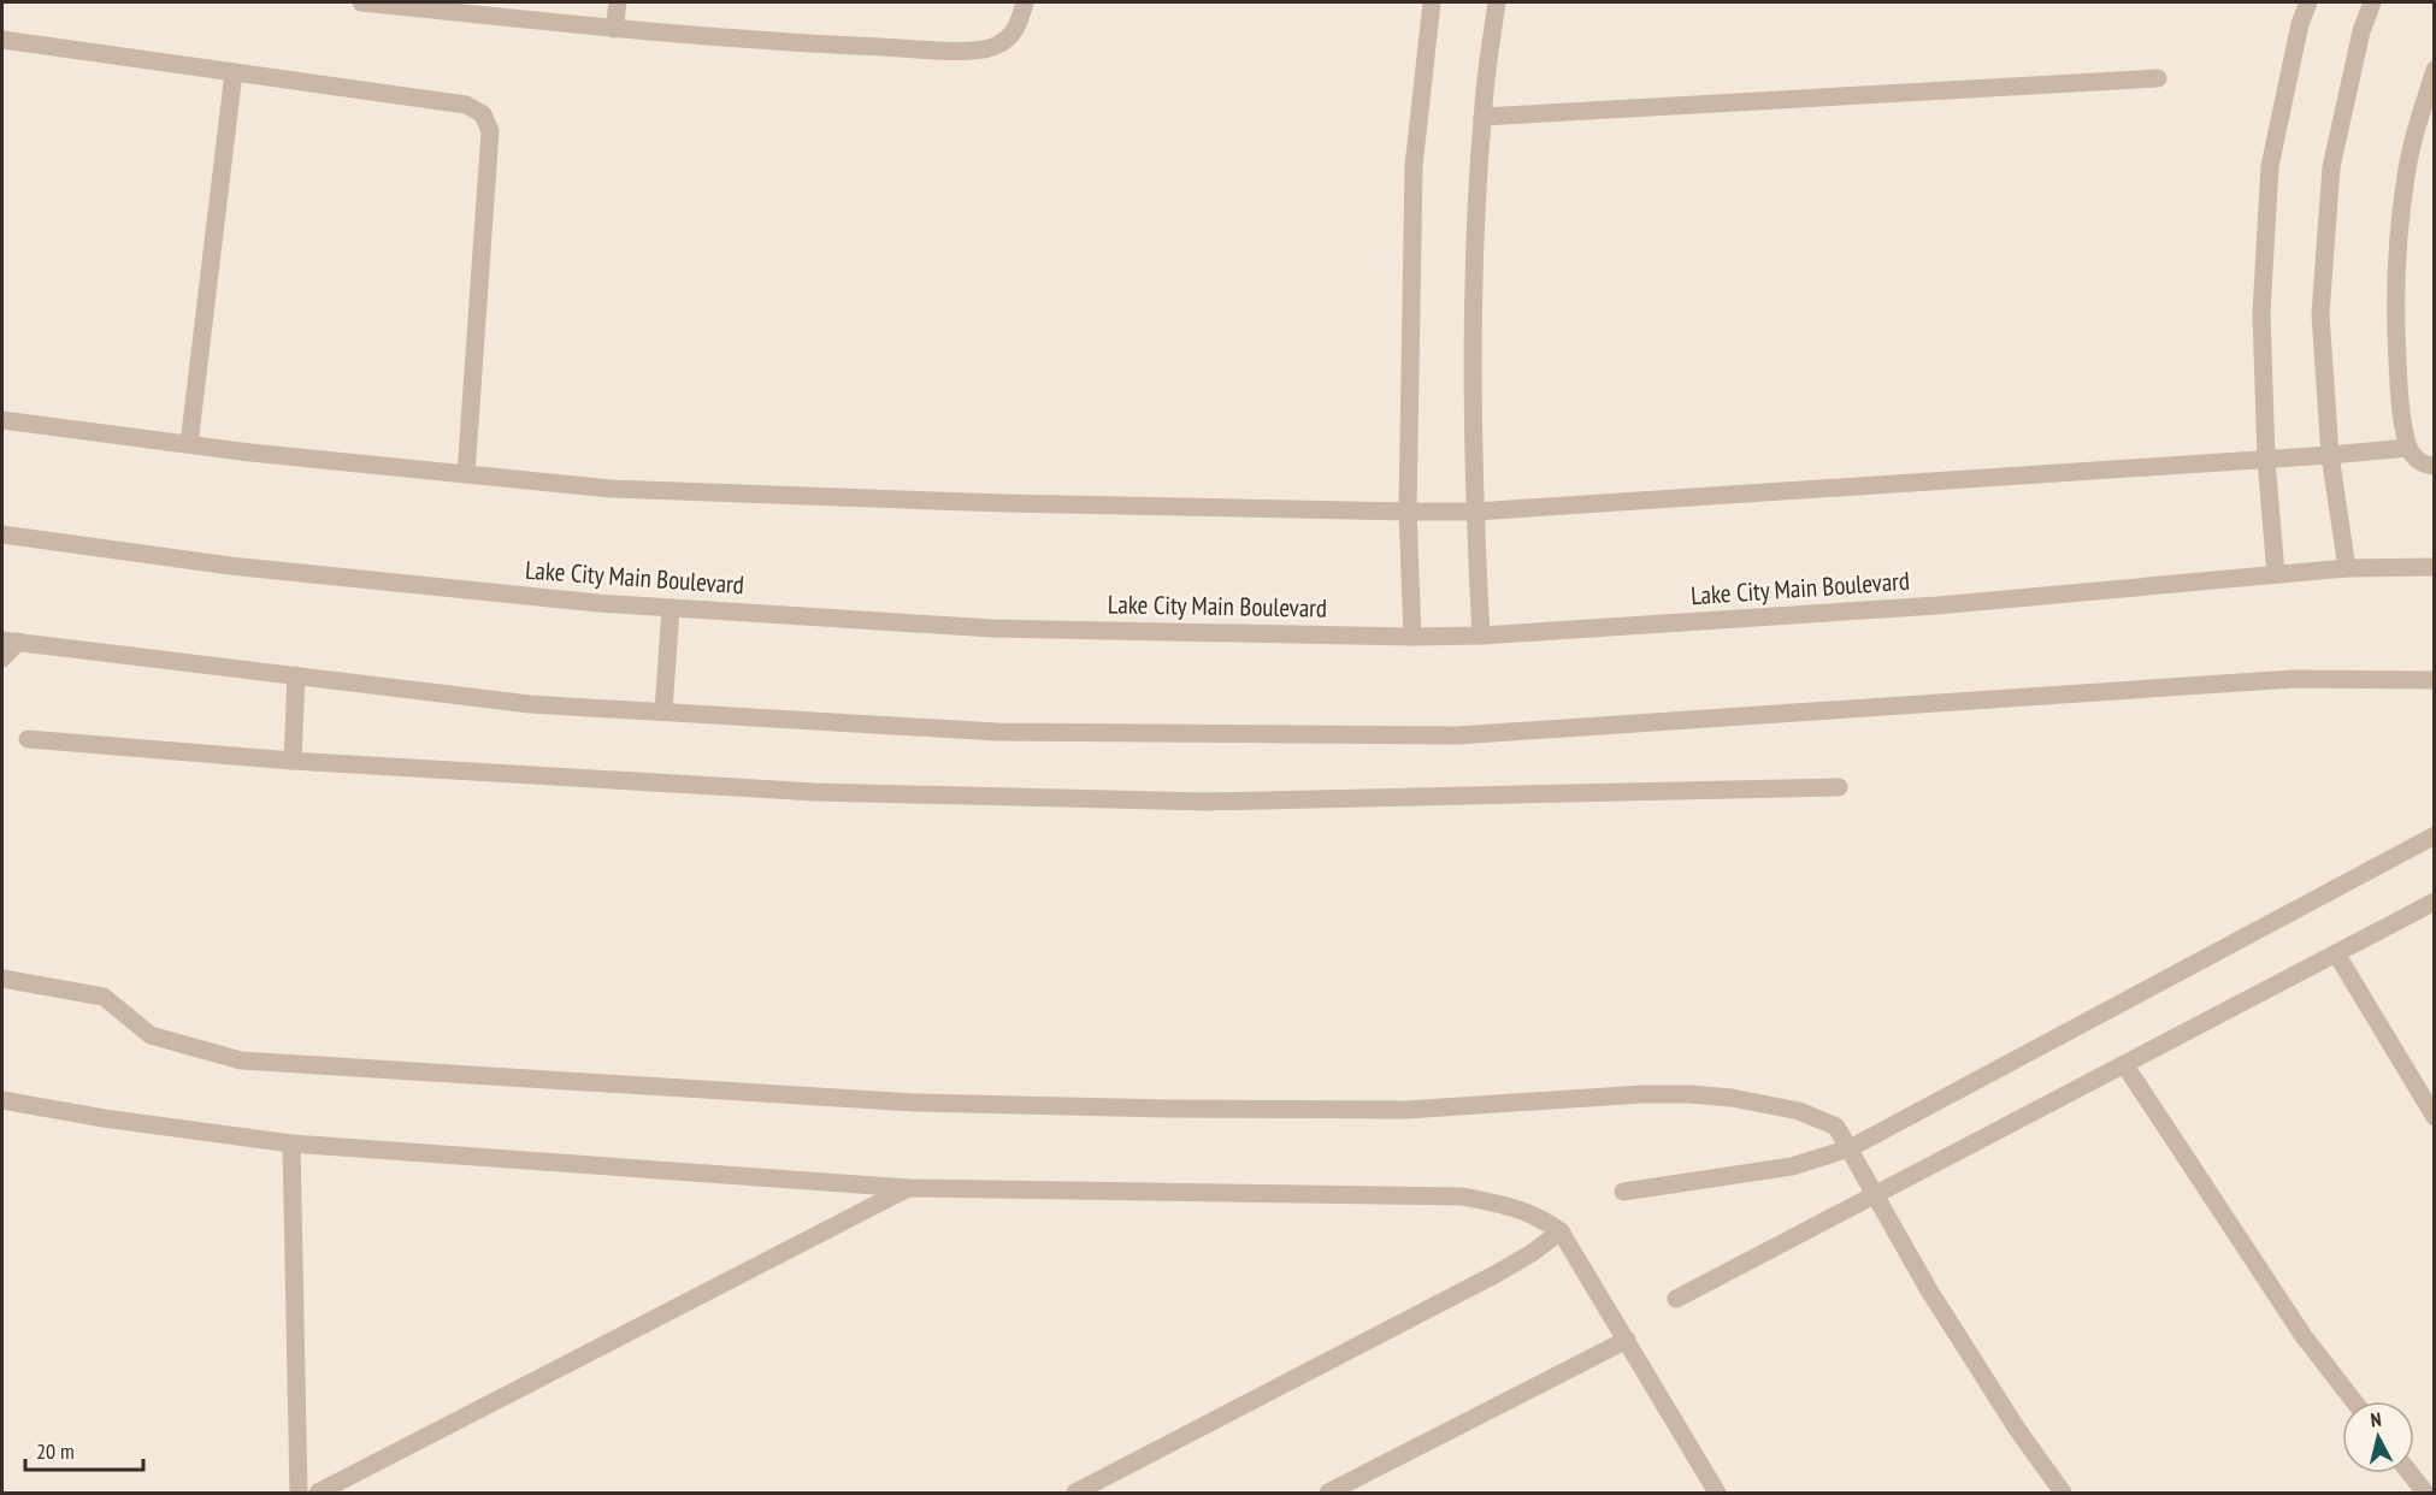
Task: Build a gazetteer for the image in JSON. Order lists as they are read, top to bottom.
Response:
{
  "streets": {
    "street": ["Lake City Main Boulevard"]
  },
  "scale_bar": "20 m",
  "north": "top"
}
